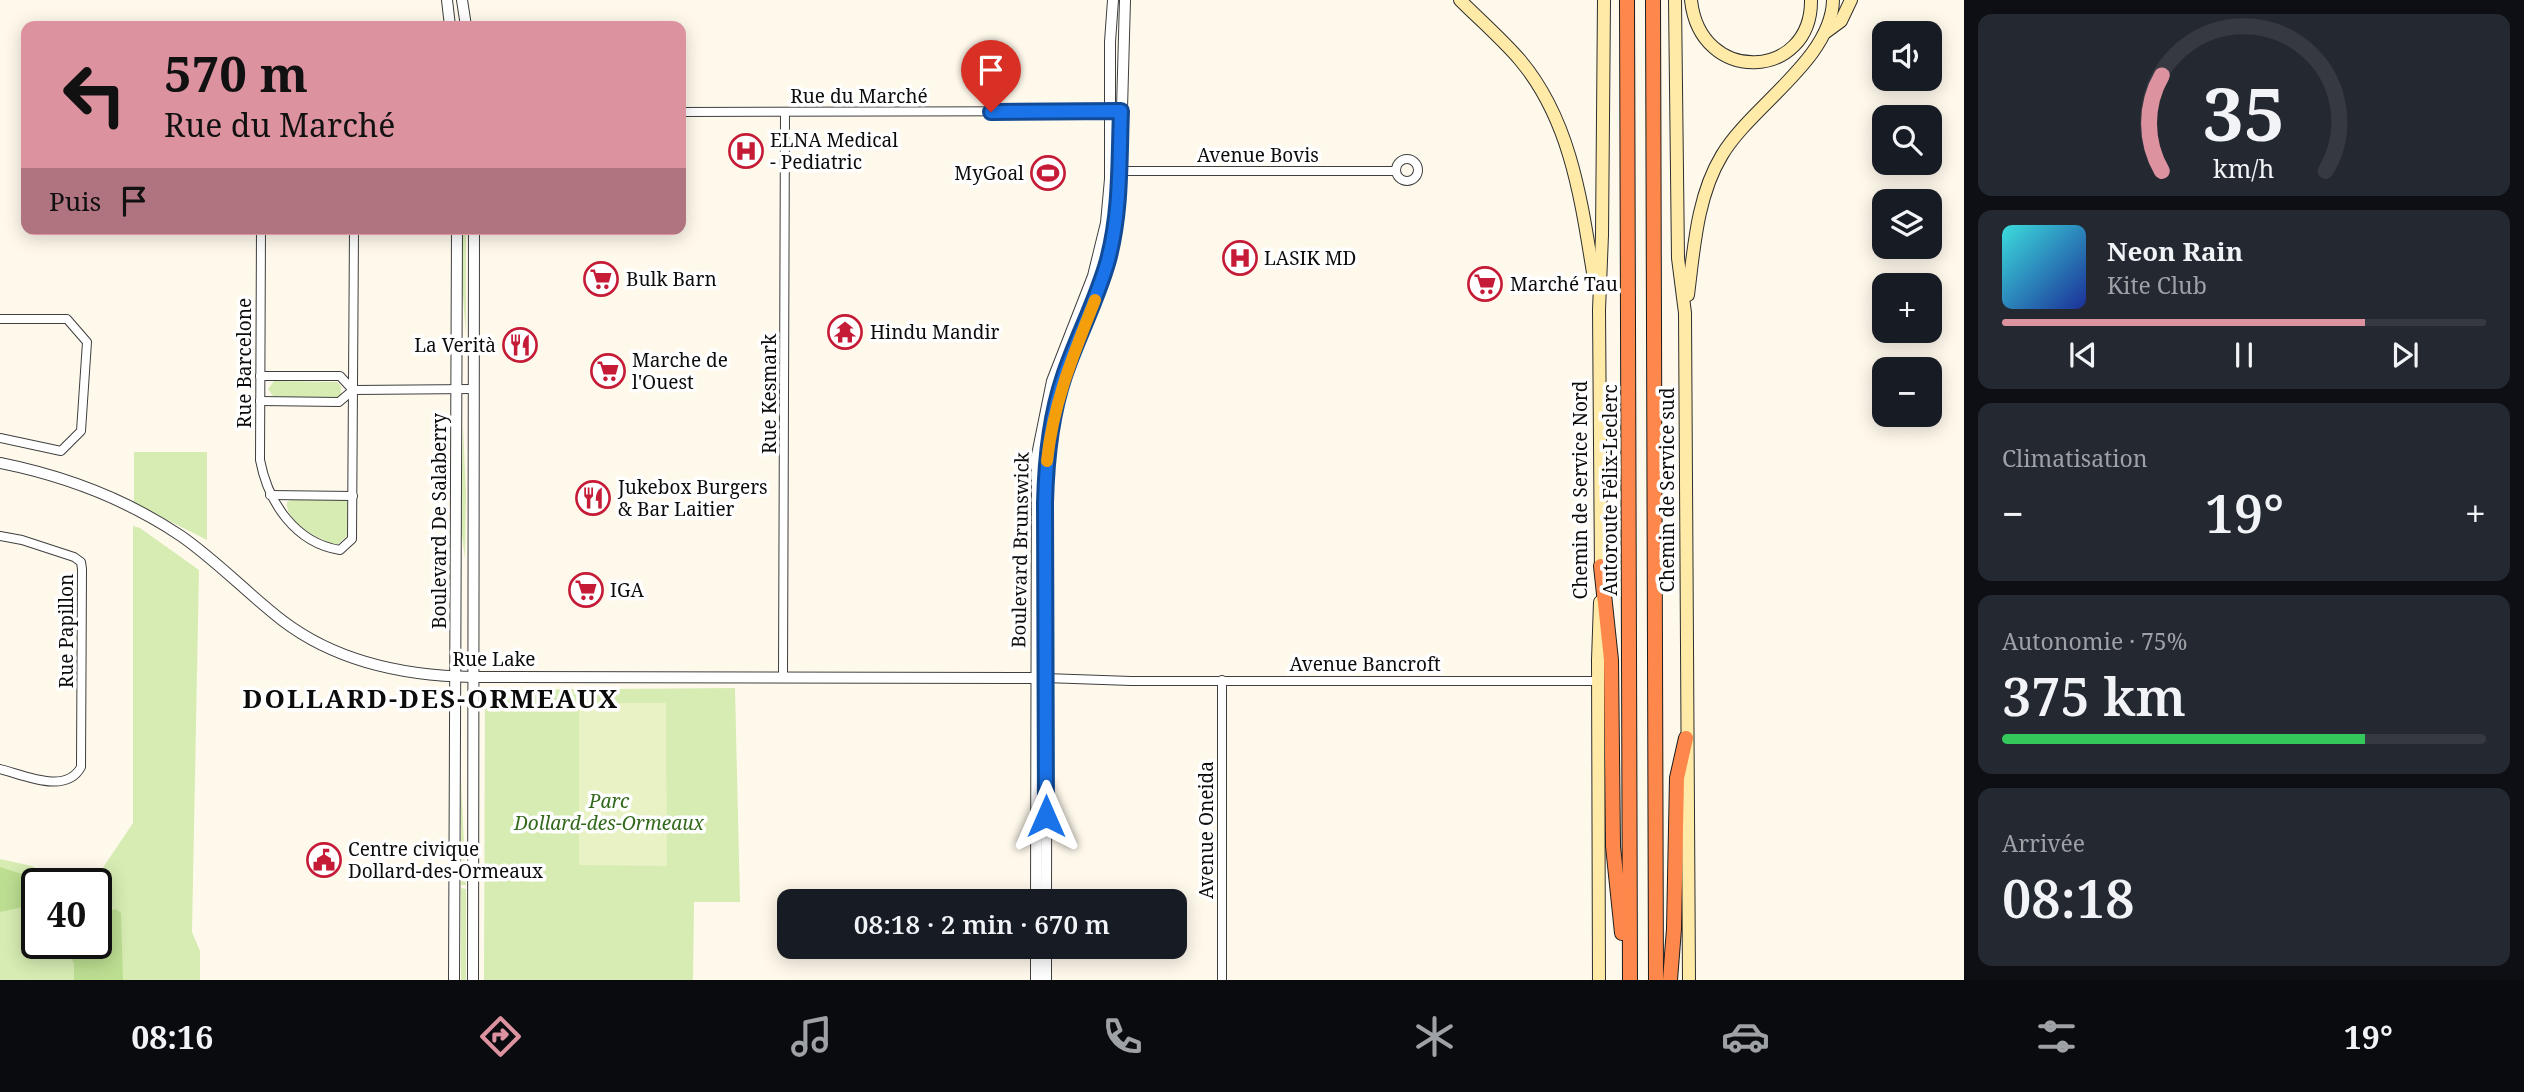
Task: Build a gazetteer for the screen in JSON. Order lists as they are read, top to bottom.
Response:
{
  "streets": {
    "highway": ["Autoroute Félix-Leclerc"],
    "main road": ["Chemin de Service Nord", "Chemin de Service sud"],
    "street": [
      "Rue du Marché",
      "Avenue Bovis",
      "Rue Barcelone",
      "Rue Kesmark",
      "Boulevard De Salaberry",
      "Boulevard Brunswick",
      "Rue Papillon",
      "Rue Lake",
      "Avenue Bancroft",
      "Avenue Oneida"
    ]
  },
  "crossings": [
    ["Rue du Marché", "Rue Kesmark"],
    ["Rue du Marché", "Boulevard Brunswick"],
    ["Avenue Bovis", "Boulevard Brunswick"],
    ["Rue Kesmark", "Rue Lake"],
    ["Chemin de Service Nord", "Avenue Bancroft"],
    ["Boulevard De Salaberry", "Rue Lake"],
    ["Boulevard Brunswick", "Rue Lake"],
    ["Boulevard Brunswick", "Avenue Bancroft"],
    ["Rue Lake", "Avenue Bancroft"],
    ["Avenue Bancroft", "Avenue Oneida"]
  ],
  "districts": ["DOLLARD-DES-ORMEAUX"],
  "parks": ["Parc Dollard-des-Ormeaux"],
  "places": {
    "hospital": ["ELNA Medical - Pediatric", "LASIK MD"],
    "sports": ["MyGoal"],
    "supermarket": [
      "Bulk Barn",
      "Marché Tau",
      "Marche de l'Ouest",
      "IGA"
    ],
    "temple": ["Hindu Mandir"],
    "restaurant": ["La Verità", "Jukebox Burgers & Bar Laitier"],
    "public building": ["Centre civique Dollard-des-Ormeaux"]
  },
  "page": {
    "map_buttons": ["+", "−"],
    "turn": ["570 m", "Rue du Marché"],
    "then": "Puis",
    "song": ["Neon Rain", "Kite Club"],
    "tile": [
      "Climatisation",
      ["Autonomie · 75%", "375 km"],
      ["Arrivée", "08:18"]
    ],
    "heat": ["−", "19°", "+"],
    "limit": "40",
    "trip": "08:18 · 2 min · 670 m",
    "tabs": ["08:16", "19°"],
    "gauge": ["35", "km/h"]
  }
}
